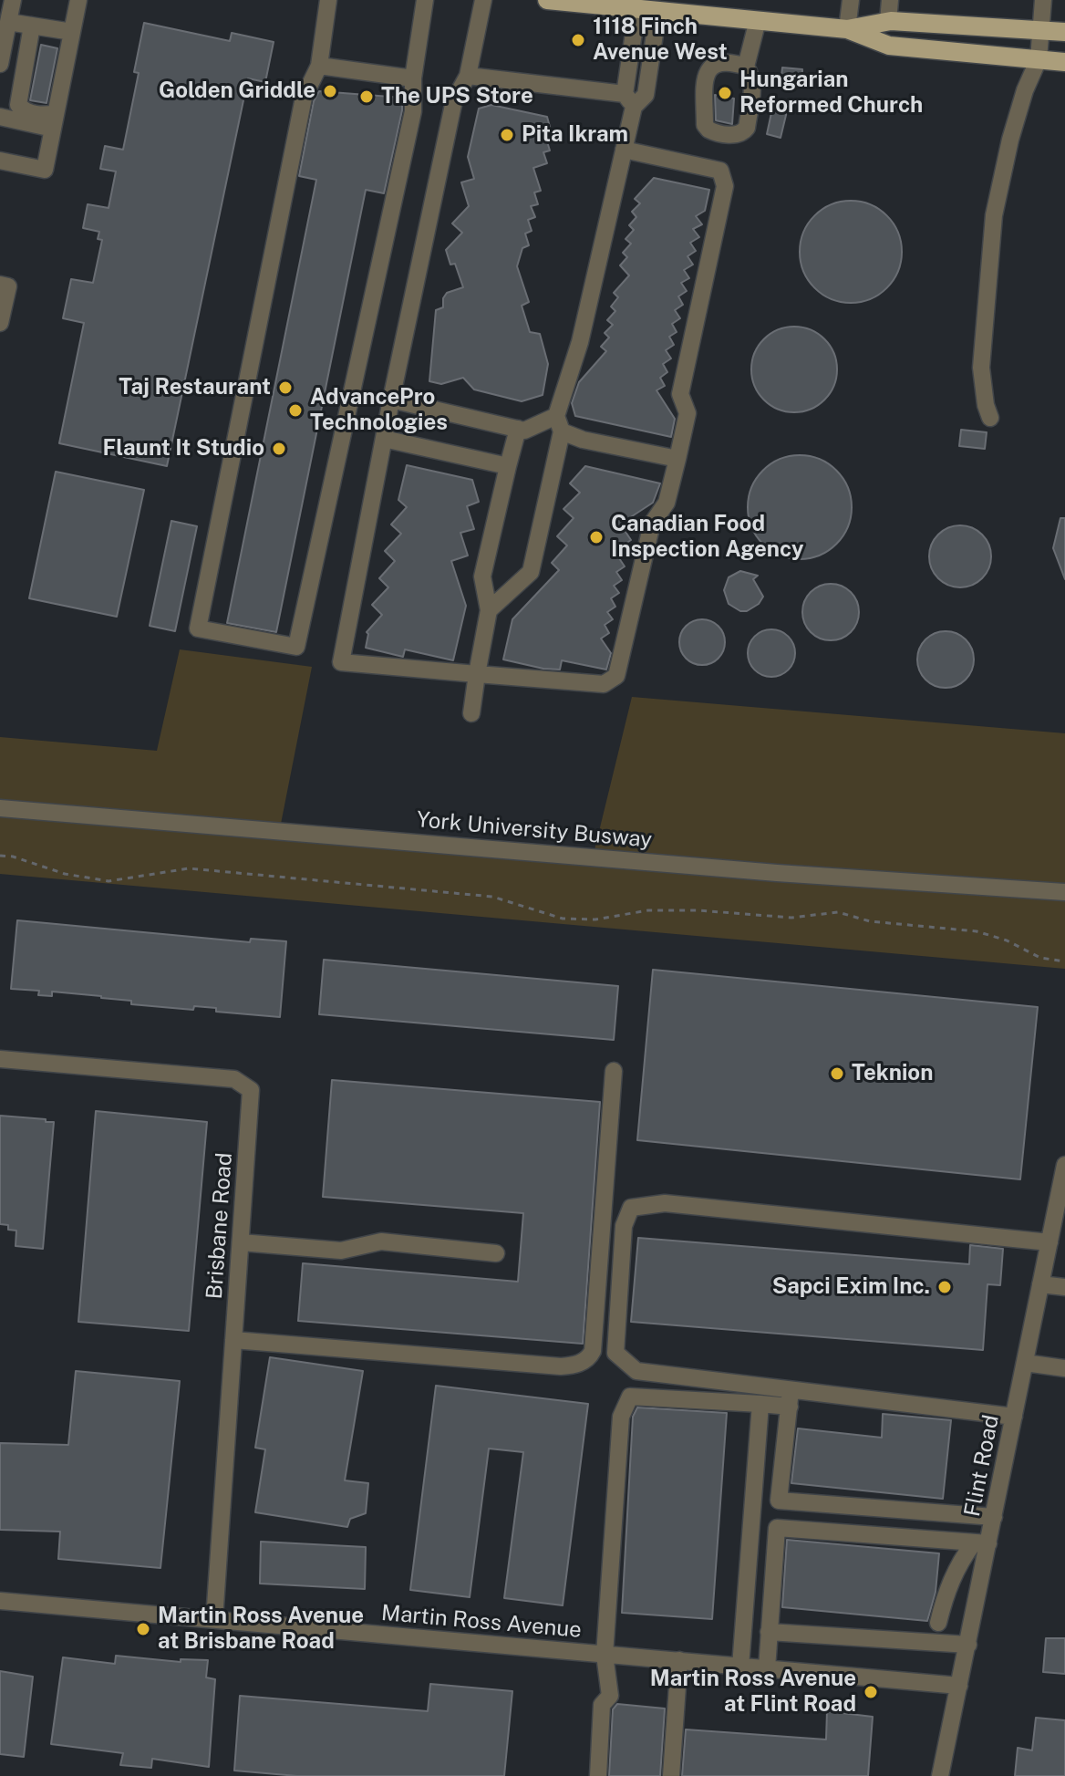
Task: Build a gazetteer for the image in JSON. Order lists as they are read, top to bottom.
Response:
{
  "streets": {
    "street": [
      "York University Busway",
      "Brisbane Road",
      "Flint Road",
      "Martin Ross Avenue"
    ]
  },
  "crossings": [
    ["Brisbane Road", "Martin Ross Avenue"],
    ["Flint Road", "Martin Ross Avenue"]
  ],
  "places": [
    "1118 Finch Avenue West",
    "Golden Griddle",
    "Hungarian Reformed Church",
    "The UPS Store",
    "Pita Ikram",
    "Taj Restaurant",
    "AdvancePro Technologies",
    "Flaunt It Studio",
    "Canadian Food Inspection Agency",
    "Teknion",
    "Sapci Exim Inc.",
    "Martin Ross Avenue at Brisbane Road",
    "Martin Ross Avenue at Flint Road"
  ]
}
